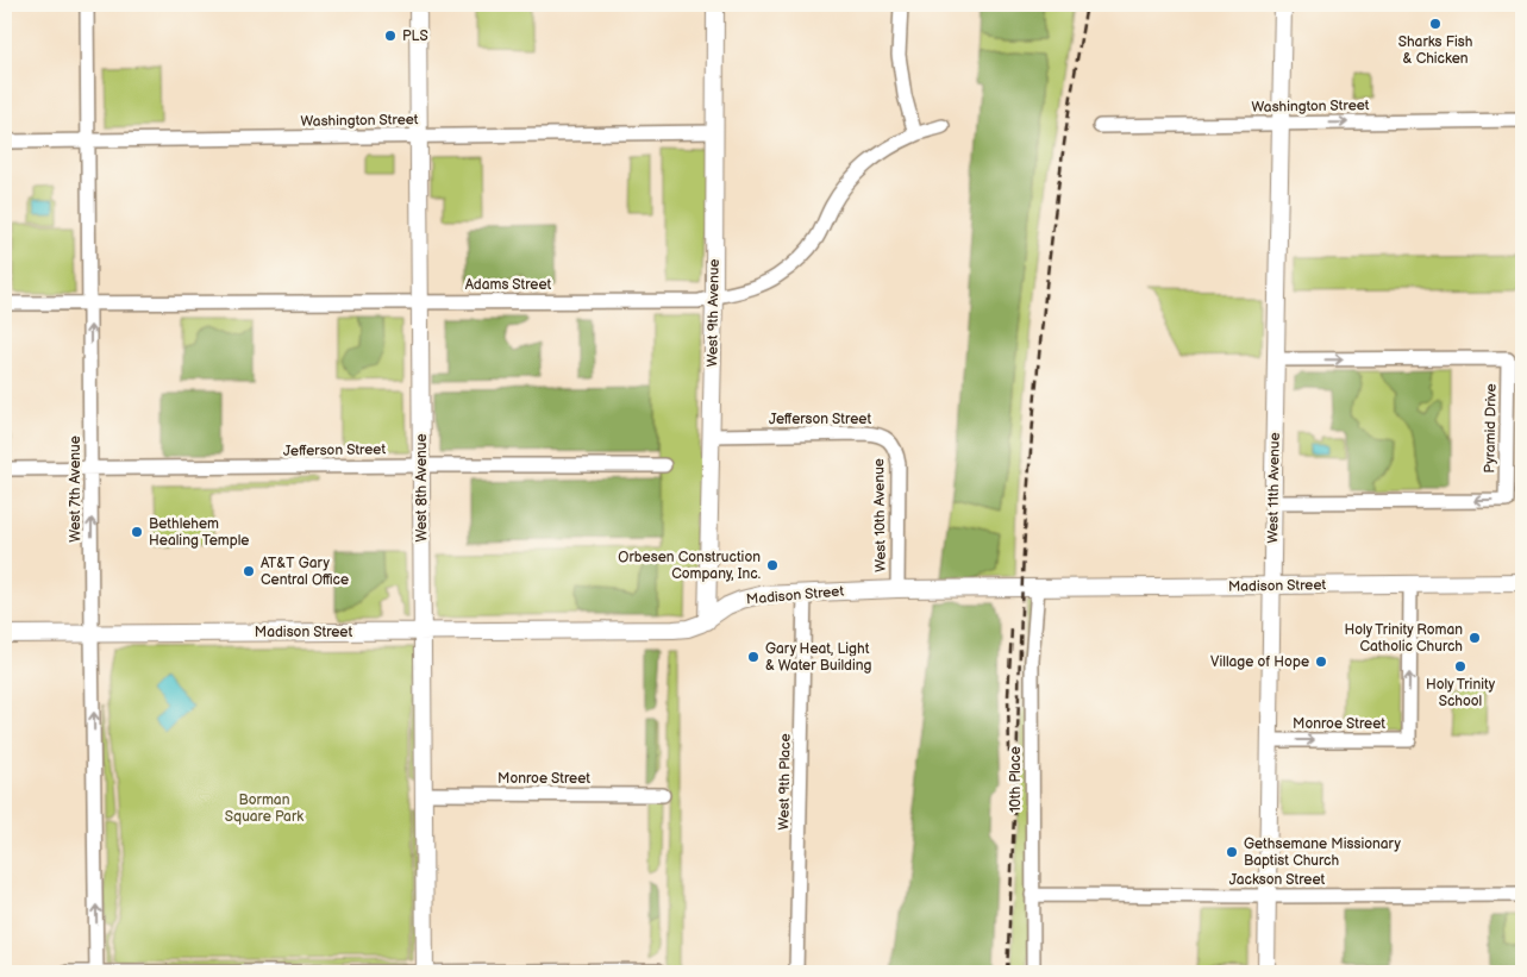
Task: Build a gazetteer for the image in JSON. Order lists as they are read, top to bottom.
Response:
{
  "streets": {
    "street": [
      "Washington Street",
      "Adams Street",
      "West 9th Avenue",
      "Jefferson Street",
      "Pyramid Drive",
      "West 8th Avenue",
      "West 11th Avenue",
      "West 7th Avenue",
      "West 10th Avenue",
      "Madison Street",
      "Monroe Street",
      "10th Place",
      "West 9th Place",
      "Jackson Street"
    ]
  },
  "crossings": [
    ["Washington Street", "West 9th Avenue"],
    ["Washington Street", "West 8th Avenue"],
    ["Washington Street", "West 11th Avenue"],
    ["Washington Street", "West 7th Avenue"],
    ["Adams Street", "West 9th Avenue"],
    ["Adams Street", "West 8th Avenue"],
    ["Adams Street", "West 7th Avenue"],
    ["West 9th Avenue", "Jefferson Street"],
    ["West 9th Avenue", "Madison Street"],
    ["Jefferson Street", "West 8th Avenue"],
    ["Jefferson Street", "West 7th Avenue"],
    ["Jefferson Street", "West 10th Avenue"],
    ["Pyramid Drive", "West 11th Avenue"],
    ["West 8th Avenue", "Madison Street"],
    ["West 8th Avenue", "Monroe Street"],
    ["West 11th Avenue", "Madison Street"],
    ["West 11th Avenue", "Monroe Street"],
    ["West 11th Avenue", "Jackson Street"],
    ["West 7th Avenue", "Madison Street"],
    ["West 10th Avenue", "Madison Street"],
    ["Madison Street", "Monroe Street"],
    ["Madison Street", "10th Place"],
    ["Madison Street", "West 9th Place"],
    ["10th Place", "Jackson Street"]
  ],
  "one_way": ["West 7th Avenue"],
  "parks": ["Borman Square Park"],
  "places": [
    "Sharks Fish & Chicken",
    "PLS",
    "Bethlehem Healing Temple",
    "Orbesen Construction Company, Inc.",
    "AT&T Gary Central Office",
    "Holy Trinity Roman Catholic Church",
    "Gary Heat, Light & Water Building",
    "Village of Hope",
    "Holy Trinity School",
    "Gethsemane Missionary Baptist Church"
  ]
}
